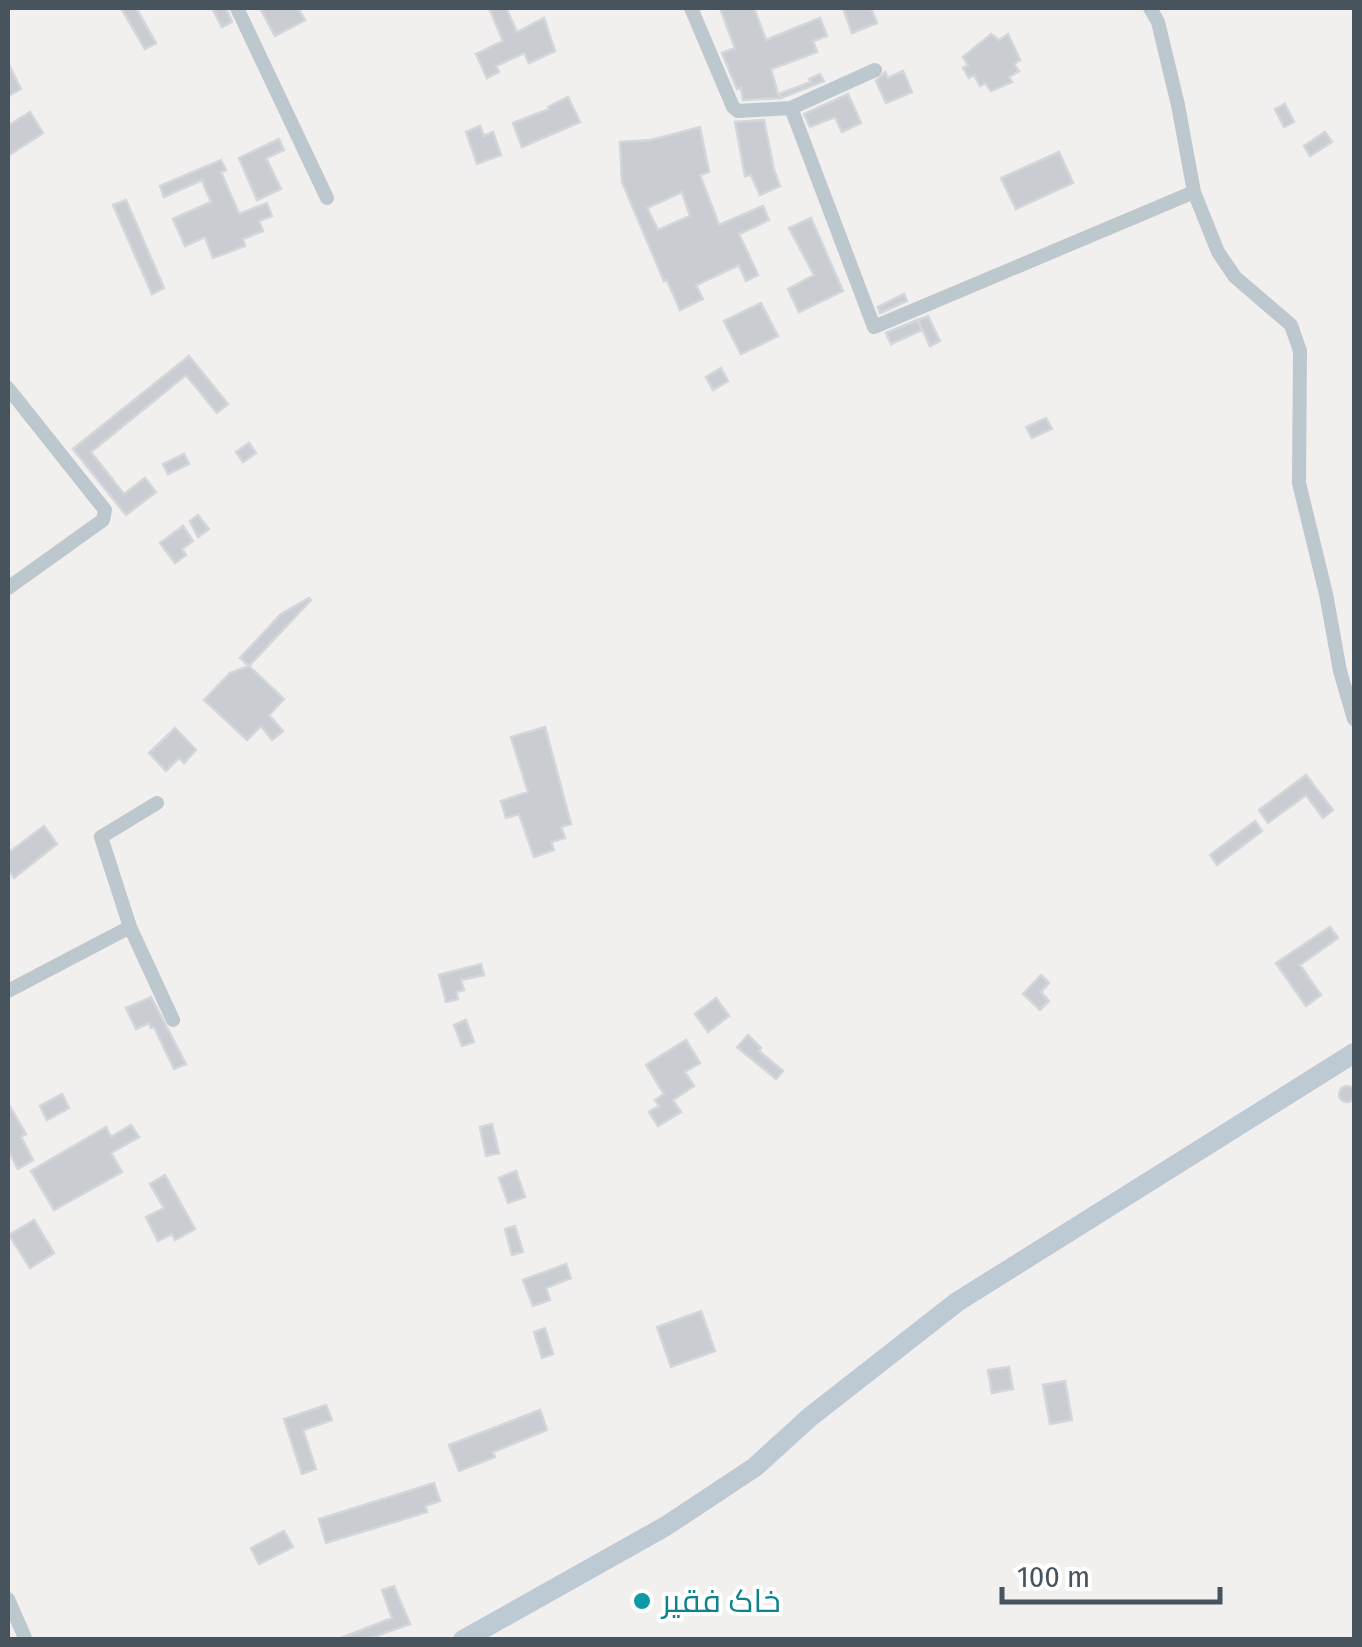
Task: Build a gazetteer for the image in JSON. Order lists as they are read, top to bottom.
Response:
{
  "places": ["خاک فقیر"],
  "scale_bar": "100 m"
}
